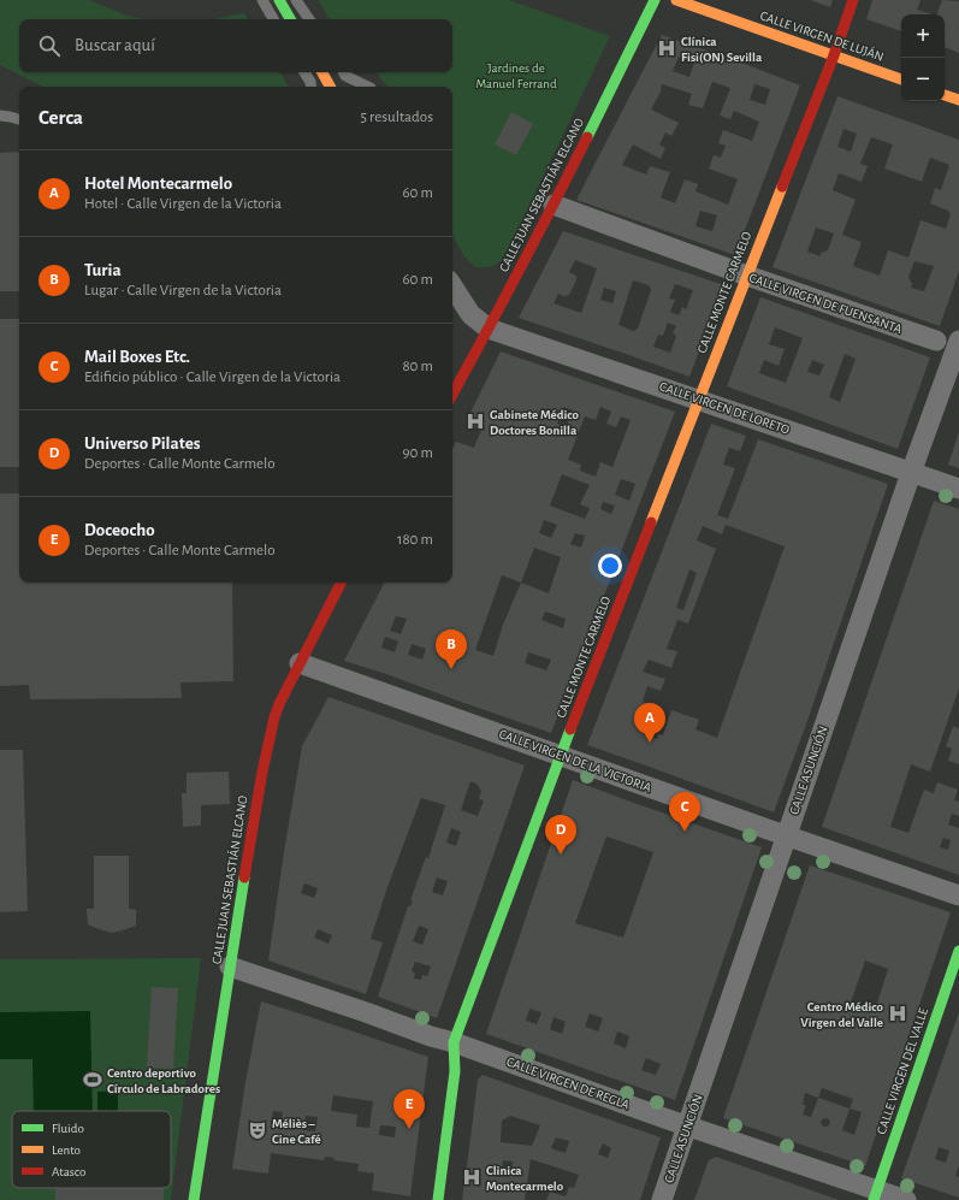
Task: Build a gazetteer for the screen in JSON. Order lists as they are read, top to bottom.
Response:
{
  "streets": {
    "street": [
      "CALLE VIRGEN DE LUJÁN",
      "CALLE JUAN SEBASTIÁN ELCANO",
      "CALLE MONTE CARMELO",
      "CALLE VIRGEN DE FUENSANTA",
      "CALLE VIRGEN DE LORETO",
      "CALLE VIRGEN DE LA VICTORIA",
      "CALLE ASUNCIÓN",
      "CALLE VIRGEN DEL VALLE",
      "CALLE VIRGEN DE REGLA"
    ]
  },
  "crossings": [
    ["CALLE VIRGEN DE LUJÁN", "CALLE MONTE CARMELO"],
    ["CALLE JUAN SEBASTIÁN ELCANO", "CALLE VIRGEN DE FUENSANTA"],
    ["CALLE JUAN SEBASTIÁN ELCANO", "CALLE VIRGEN DE LORETO"],
    ["CALLE JUAN SEBASTIÁN ELCANO", "CALLE VIRGEN DE LA VICTORIA"],
    ["CALLE JUAN SEBASTIÁN ELCANO", "CALLE VIRGEN DE REGLA"],
    ["CALLE MONTE CARMELO", "CALLE VIRGEN DE FUENSANTA"],
    ["CALLE MONTE CARMELO", "CALLE VIRGEN DE LORETO"],
    ["CALLE MONTE CARMELO", "CALLE VIRGEN DE LA VICTORIA"],
    ["CALLE MONTE CARMELO", "CALLE VIRGEN DE REGLA"],
    ["CALLE VIRGEN DE LORETO", "CALLE ASUNCIÓN"],
    ["CALLE VIRGEN DE LA VICTORIA", "CALLE ASUNCIÓN"],
    ["CALLE ASUNCIÓN", "CALLE VIRGEN DE REGLA"],
    ["CALLE VIRGEN DEL VALLE", "CALLE VIRGEN DE REGLA"]
  ],
  "parks": ["Jardines de Manuel Ferrand"],
  "places": {
    "hospital": [
      "Clínica Fisi(ON) Sevilla",
      "Gabinete Médico Doctores Bonilla",
      "Centro Médico Virgen del Valle",
      "Clinica Montecarmelo"
    ],
    "sports": ["Centro deportivo Círculo de Labradores"],
    "theatre": ["Méliès – Cine Café"]
  },
  "legend": ["Fluido", "Lento", "Atasco"],
  "page": {
    "map_buttons": ["+", "−"],
    "search": "Buscar aquí",
    "heading": ["Cerca", "5 resultados"],
    "list": [
      {
        "mark": "A",
        "name": "Hotel Montecarmelo",
        "note": "Hotel · Calle Virgen de la Victoria",
        "value": "60 m"
      },
      {
        "mark": "B",
        "name": "Turia",
        "note": "Lugar · Calle Virgen de la Victoria",
        "value": "60 m"
      },
      {
        "mark": "C",
        "name": "Mail Boxes Etc.",
        "note": "Edificio público · Calle Virgen de la Victoria",
        "value": "80 m"
      },
      {
        "mark": "D",
        "name": "Universo Pilates",
        "note": "Deportes · Calle Monte Carmelo",
        "value": "90 m"
      },
      {
        "mark": "E",
        "name": "Doceocho",
        "note": "Deportes · Calle Monte Carmelo",
        "value": "180 m"
      }
    ],
    "pins": [
      "B",
      "A",
      "C",
      "D",
      "E"
    ]
  }
}
